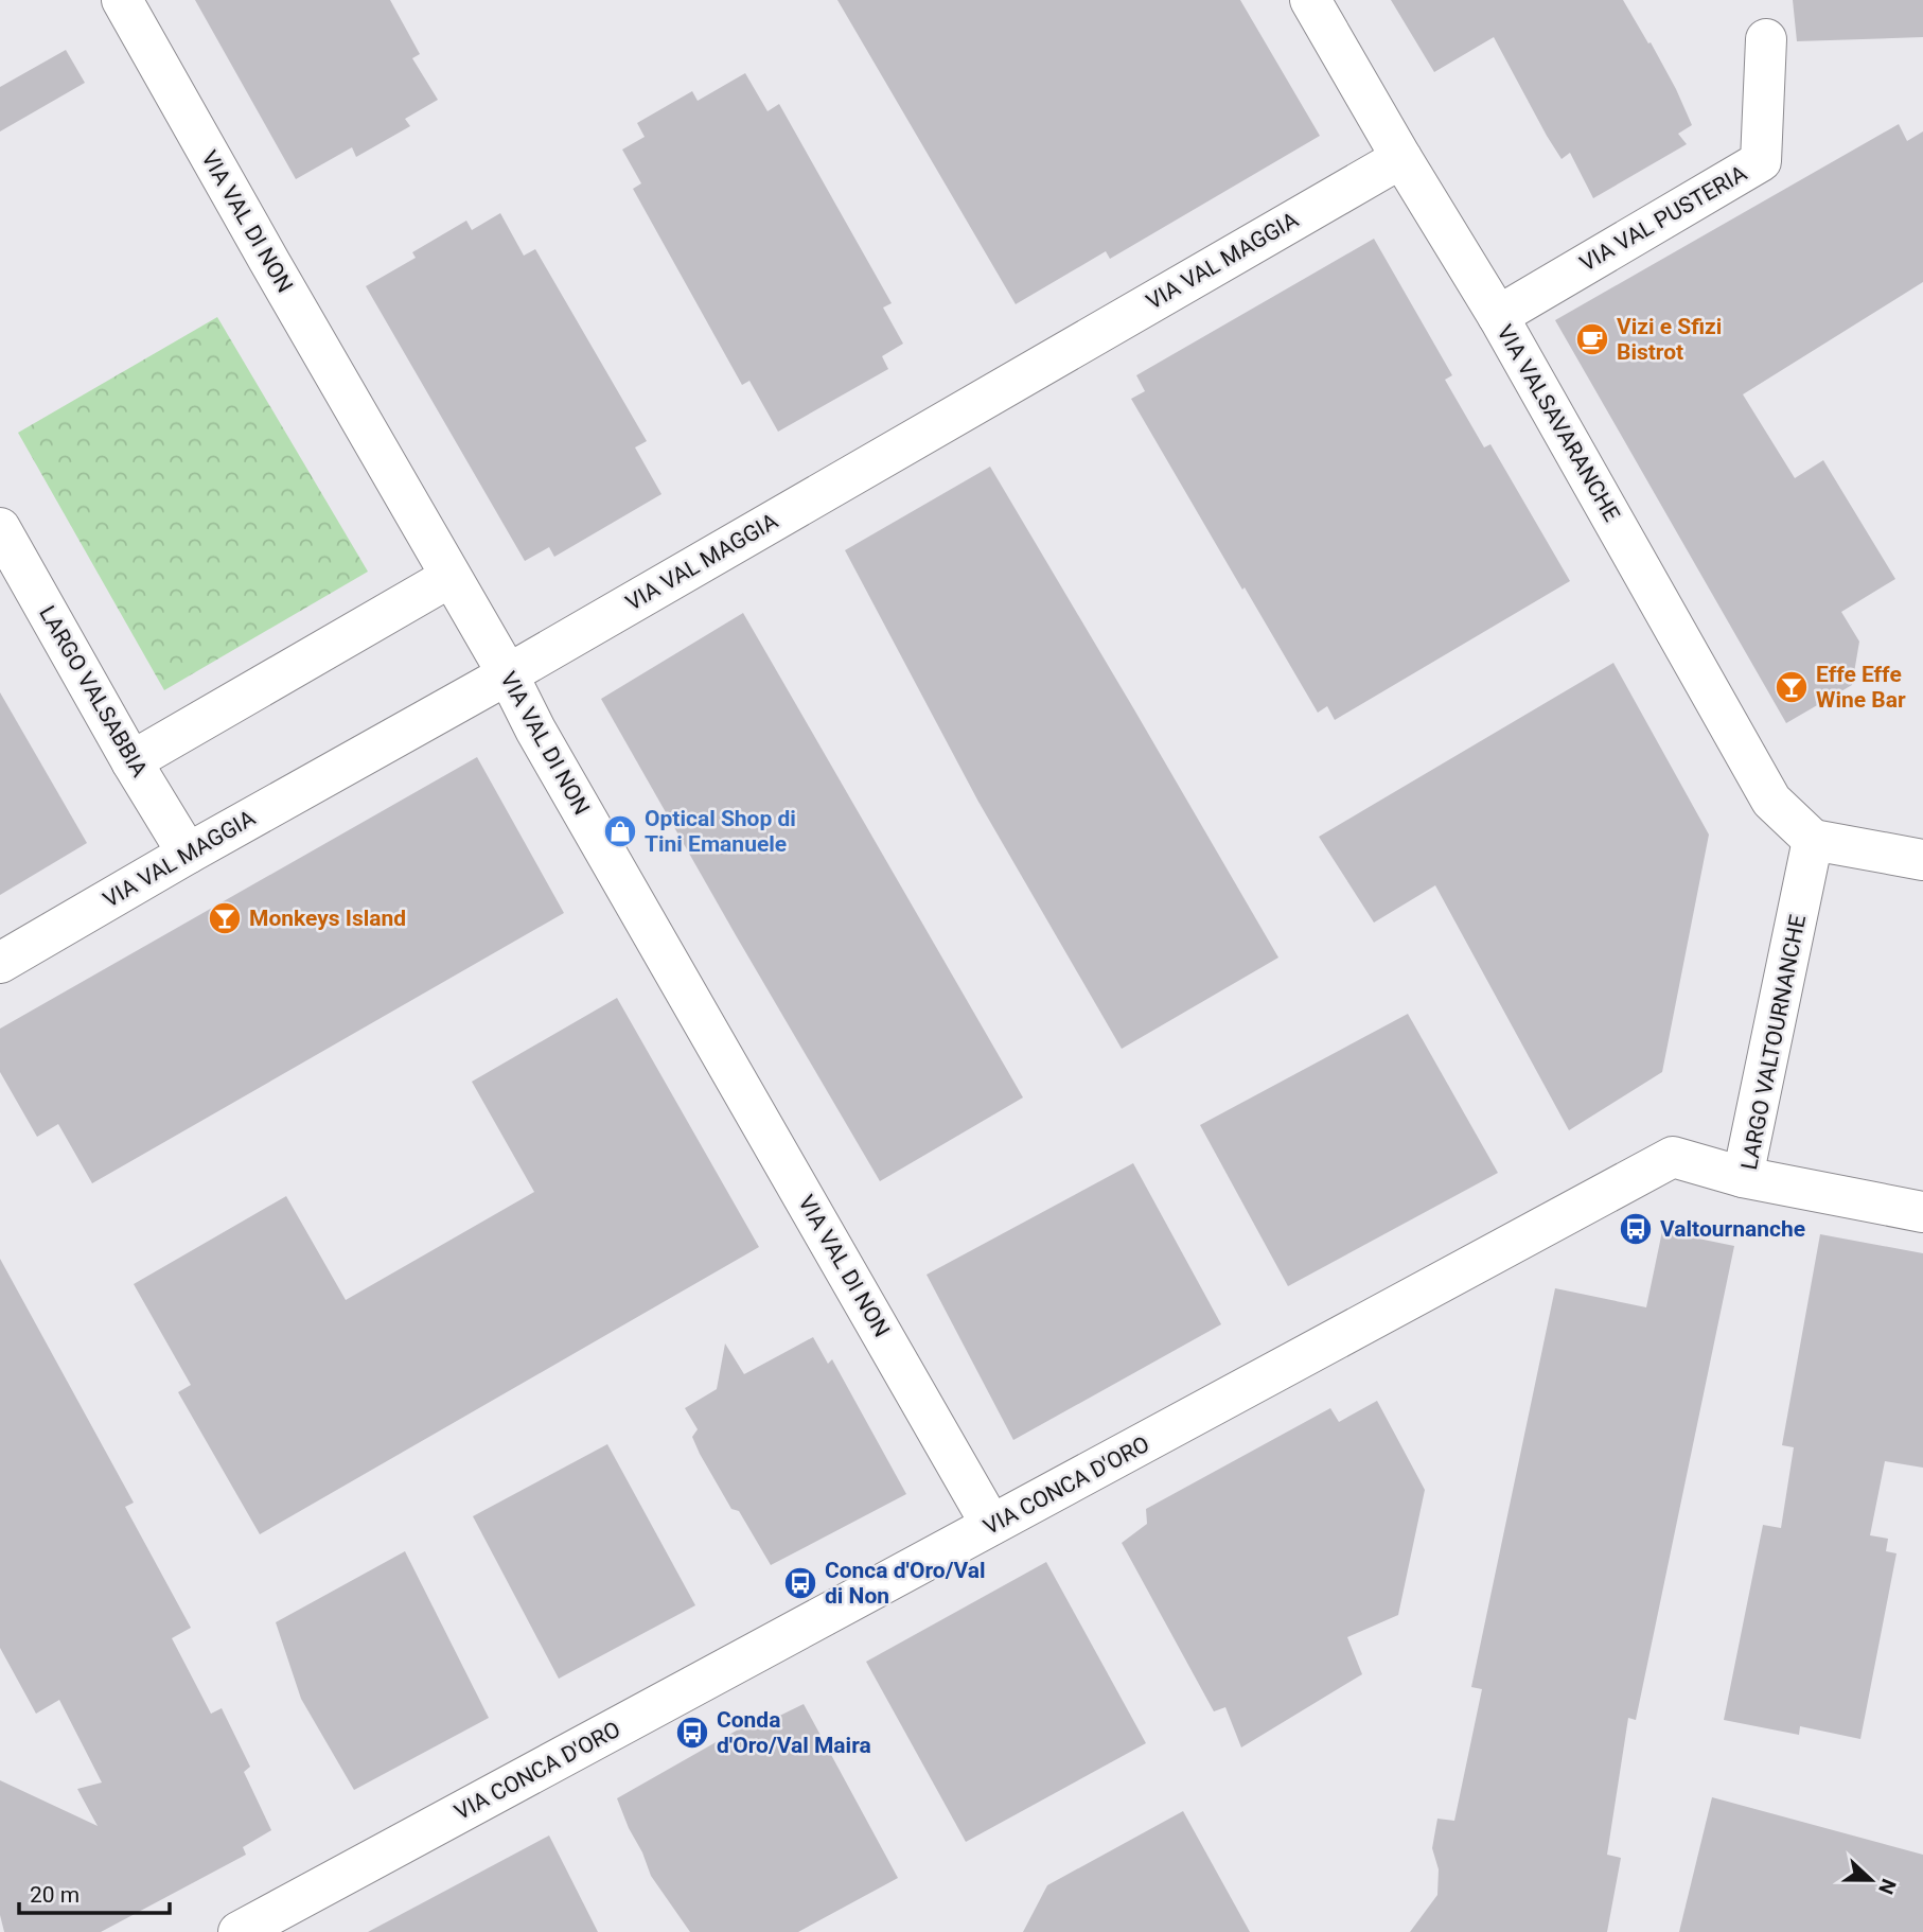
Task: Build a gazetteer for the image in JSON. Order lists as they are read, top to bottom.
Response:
{
  "streets": {
    "street": [
      "VIA VAL PUSTERIA",
      "VIA VAL DI NON",
      "VIA VAL MAGGIA",
      "VIA VALSAVARANCHE",
      "LARGO VALSABBIA",
      "LARGO VALTOURNANCHE",
      "VIA CONCA D'ORO"
    ]
  },
  "crossings": [
    ["VIA VAL PUSTERIA", "VIA VALSAVARANCHE"],
    ["VIA VAL DI NON", "VIA VAL MAGGIA"],
    ["VIA VAL DI NON", "VIA CONCA D'ORO"],
    ["VIA VAL MAGGIA", "VIA VALSAVARANCHE"],
    ["VIA VAL MAGGIA", "LARGO VALSABBIA"],
    ["VIA VALSAVARANCHE", "LARGO VALTOURNANCHE"],
    ["LARGO VALTOURNANCHE", "VIA CONCA D'ORO"]
  ],
  "places": {
    "cafe": ["Vizi e Sfizi Bistrot"],
    "bar": ["Effe Effe Wine Bar", "Monkeys Island"],
    "shop": ["Optical Shop di Tini Emanuele"],
    "bus stop": ["Valtournanche", "Conca d'Oro/Val di Non", "Conda d'Oro/Val Maira"]
  },
  "scale_bar": "20 m",
  "north": "right"
}
